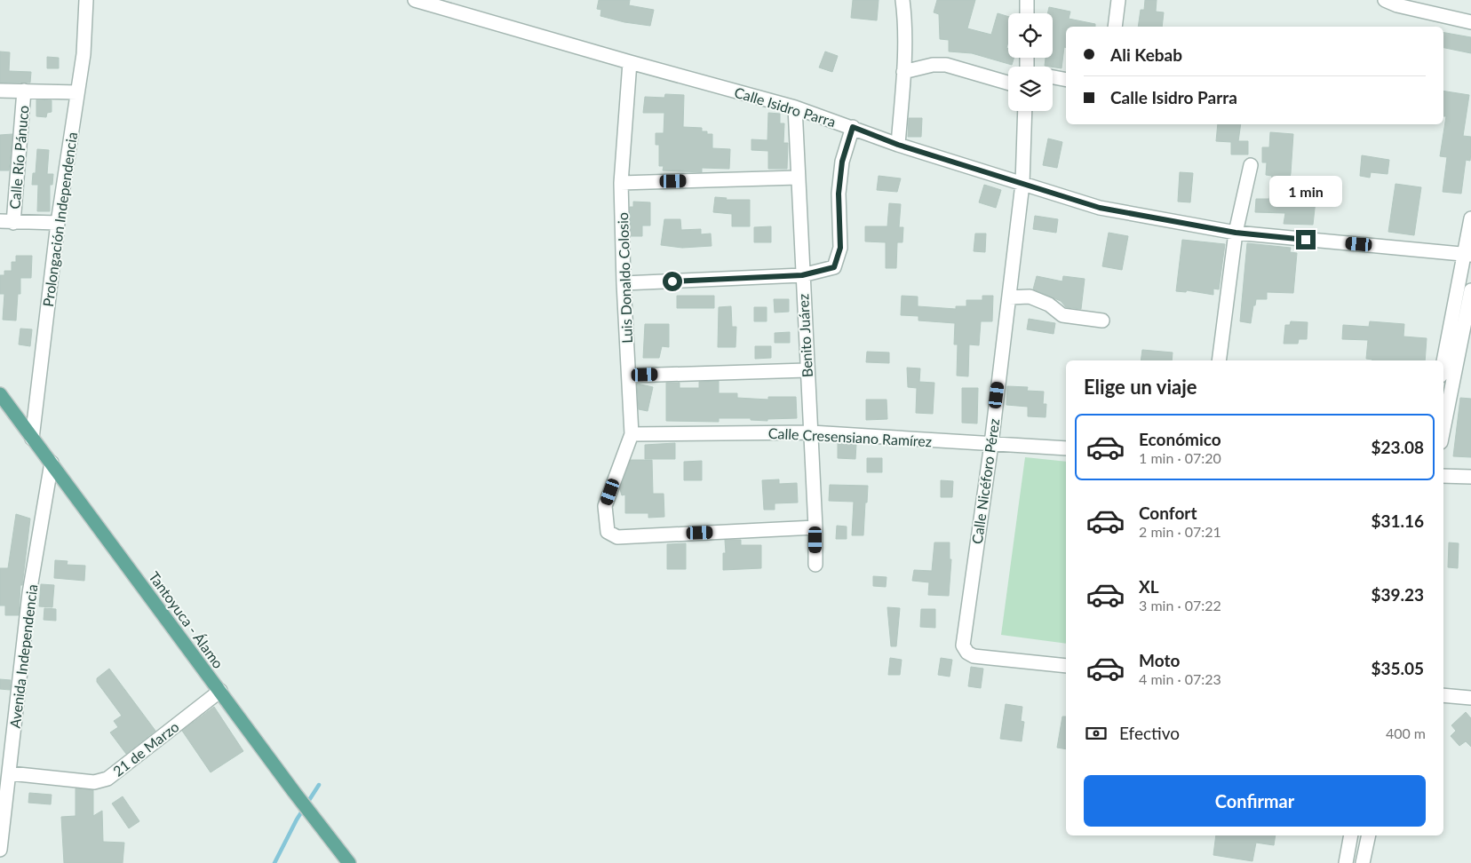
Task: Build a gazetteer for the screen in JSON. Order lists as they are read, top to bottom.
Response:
{
  "streets": {
    "main road": ["Tantoyuca - Álamo"],
    "street": [
      "Calle Isidro Parra",
      "Calle Río Pánuco",
      "Prolongación Independencia",
      "Luis Donaldo Colosio",
      "Benito Juárez",
      "Calle Cresensiano Ramírez",
      "Calle Nicéforo Pérez",
      "Avenida Independencia",
      "21 de Marzo"
    ]
  },
  "crossings": [
    ["Calle Isidro Parra", "Luis Donaldo Colosio"],
    ["Calle Isidro Parra", "Benito Juárez"],
    ["Calle Isidro Parra", "Calle Nicéforo Pérez"],
    ["Prolongación Independencia", "Tantoyuca - Álamo"],
    ["Luis Donaldo Colosio", "Benito Juárez"],
    ["Luis Donaldo Colosio", "Calle Cresensiano Ramírez"],
    ["Benito Juárez", "Calle Cresensiano Ramírez"],
    ["Calle Cresensiano Ramírez", "Calle Nicéforo Pérez"],
    ["Tantoyuca - Álamo", "Avenida Independencia"],
    ["Tantoyuca - Álamo", "21 de Marzo"],
    ["Avenida Independencia", "21 de Marzo"]
  ],
  "page": {
    "banner": ["Ali Kebab", "Calle Isidro Parra"],
    "bubble": "1 min",
    "heading": "Elige un viaje",
    "list": [
      {
        "name": "Económico",
        "note": "1 min · 07:20",
        "value": "$23.08"
      },
      {
        "name": "Confort",
        "note": "2 min · 07:21",
        "value": "$31.16"
      },
      {
        "name": "XL",
        "note": "3 min · 07:22",
        "value": "$39.23"
      },
      {
        "name": "Moto",
        "note": "4 min · 07:23",
        "value": "$35.05"
      }
    ],
    "pay": ["Efectivo", "400 m"],
    "buttons": "Confirmar"
  }
}
